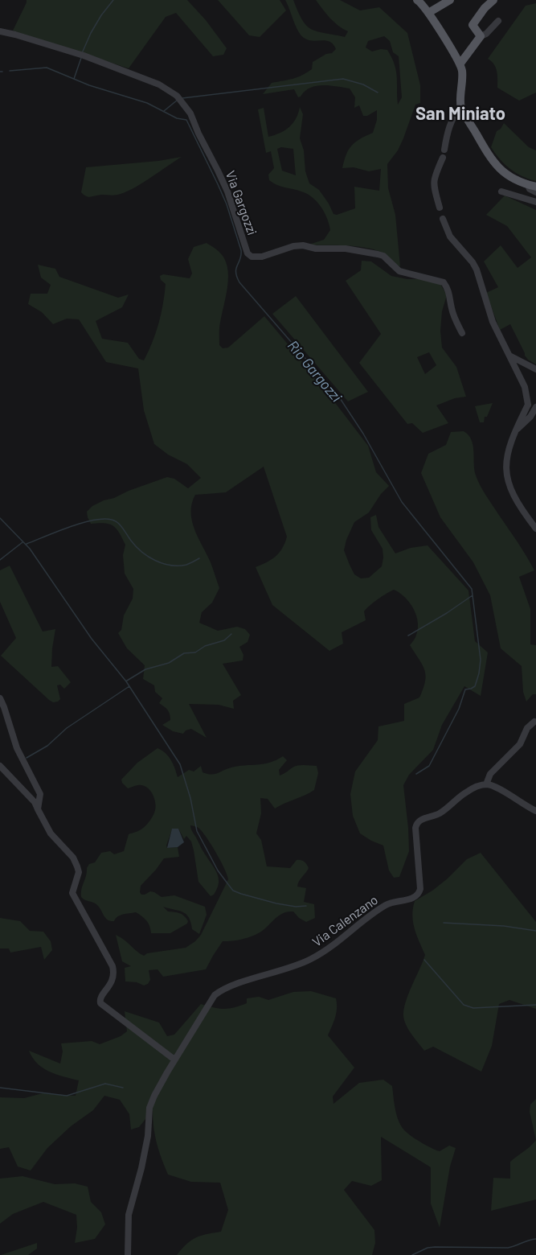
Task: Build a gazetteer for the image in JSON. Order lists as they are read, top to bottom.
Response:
{
  "streets": {
    "street": ["Via Gargozzi", "Via Calenzano"]
  },
  "districts": ["San Miniato"],
  "water": ["Rio Gargozzi"]
}
